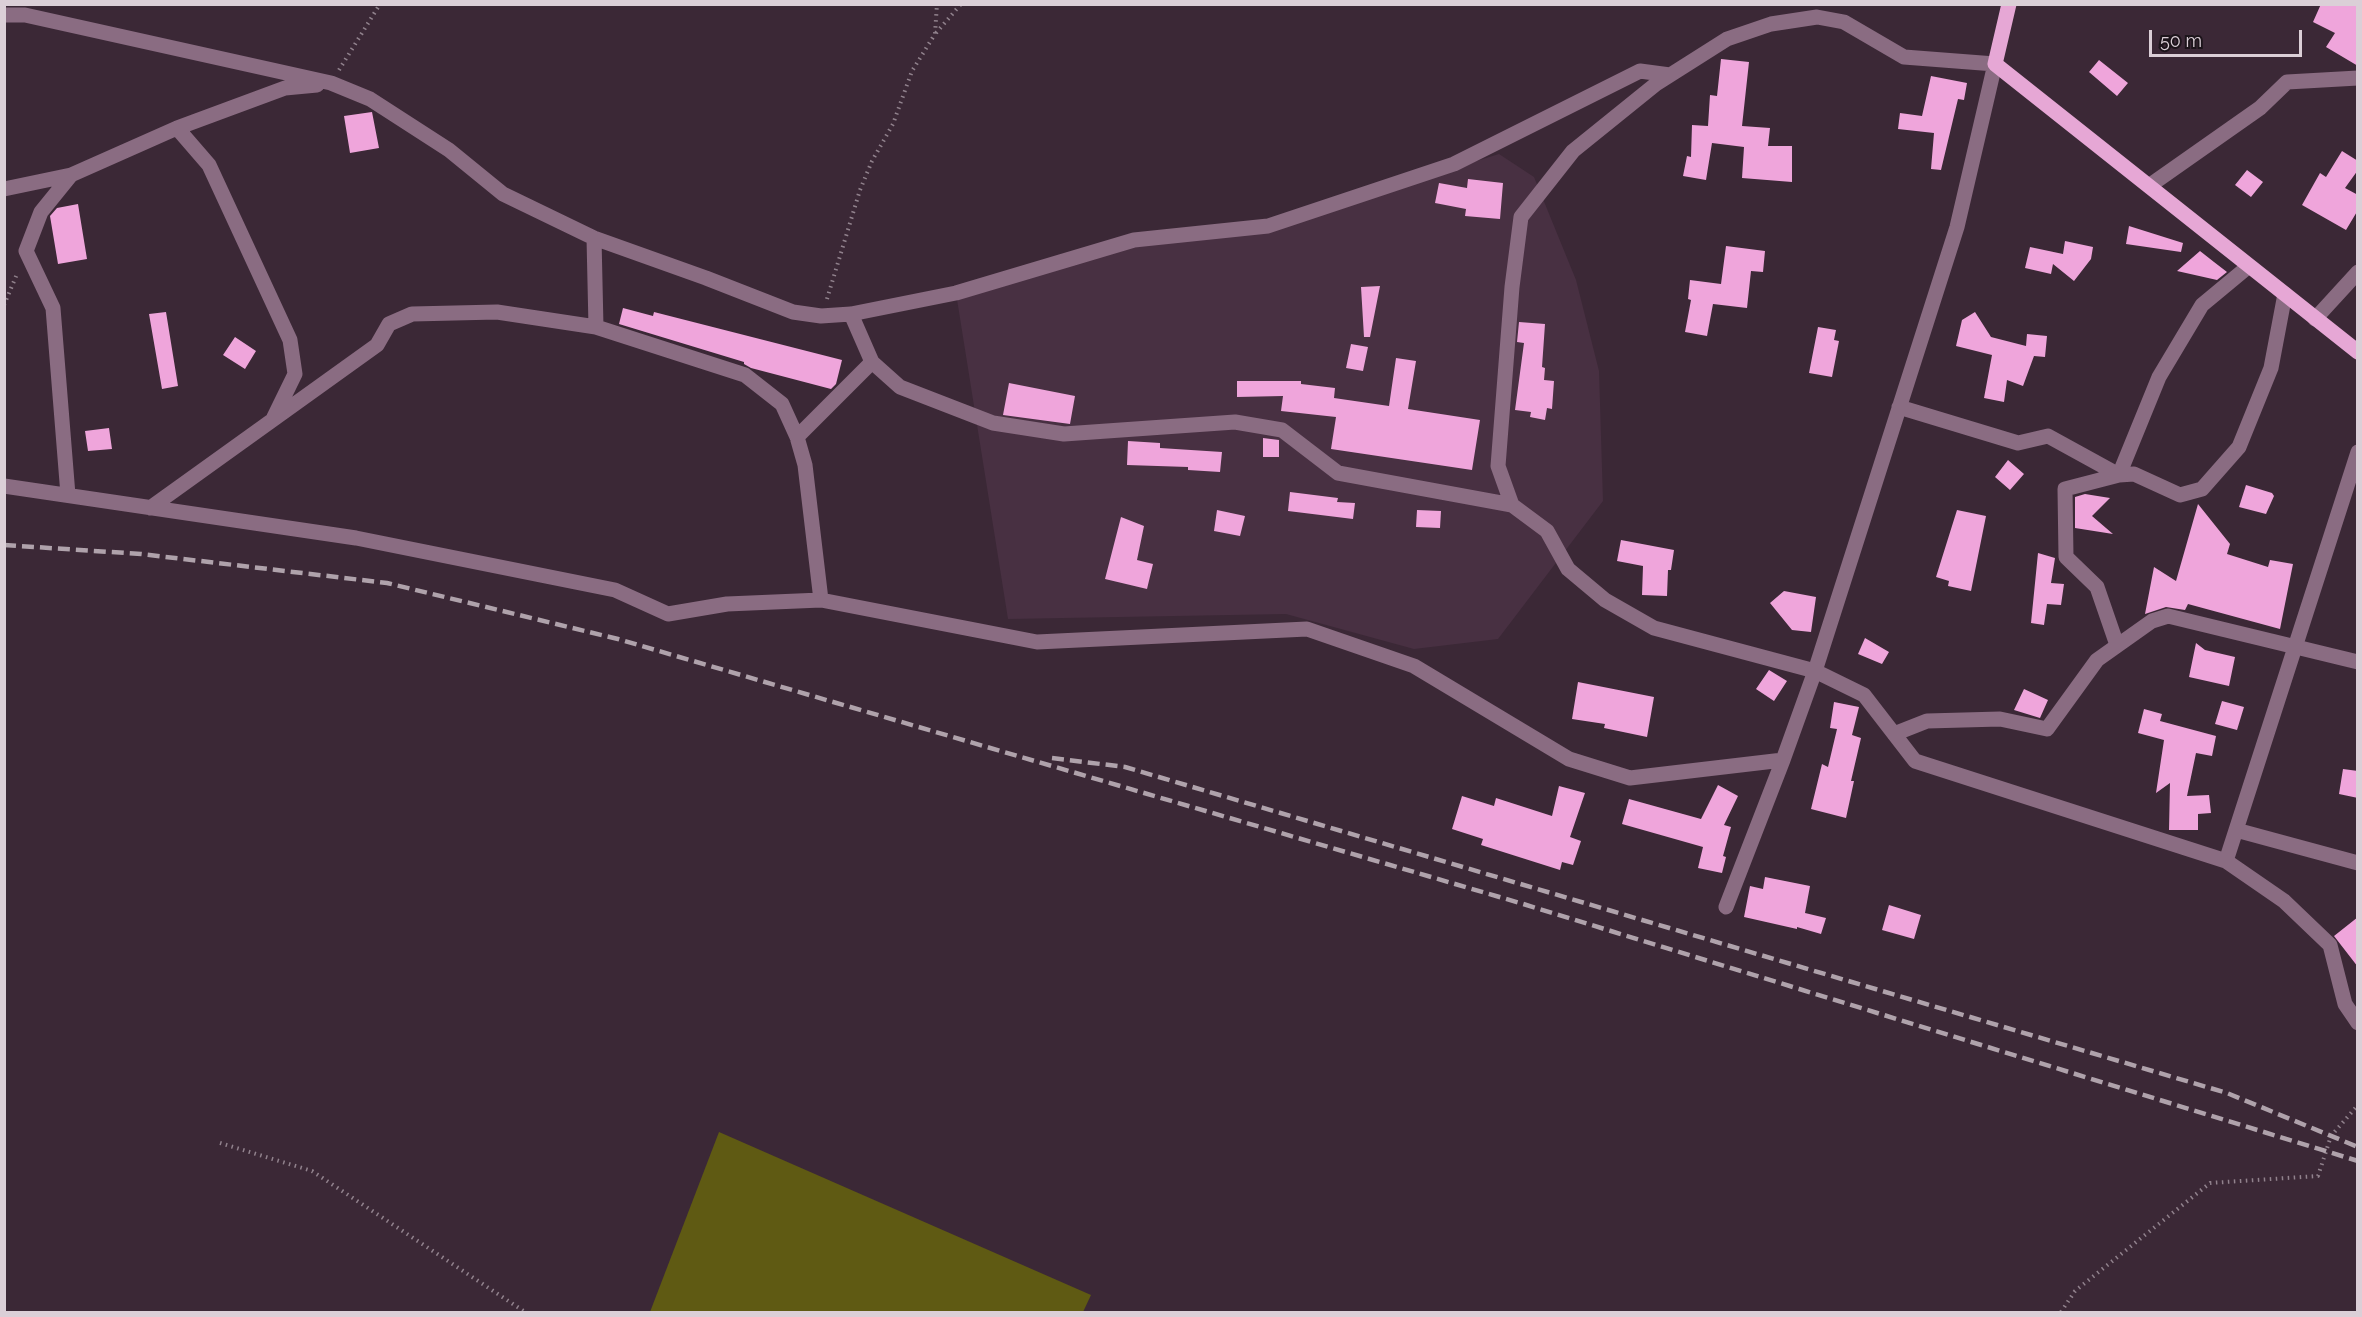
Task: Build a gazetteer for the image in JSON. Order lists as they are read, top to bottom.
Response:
{
  "scale_bar": "50 m"
}
